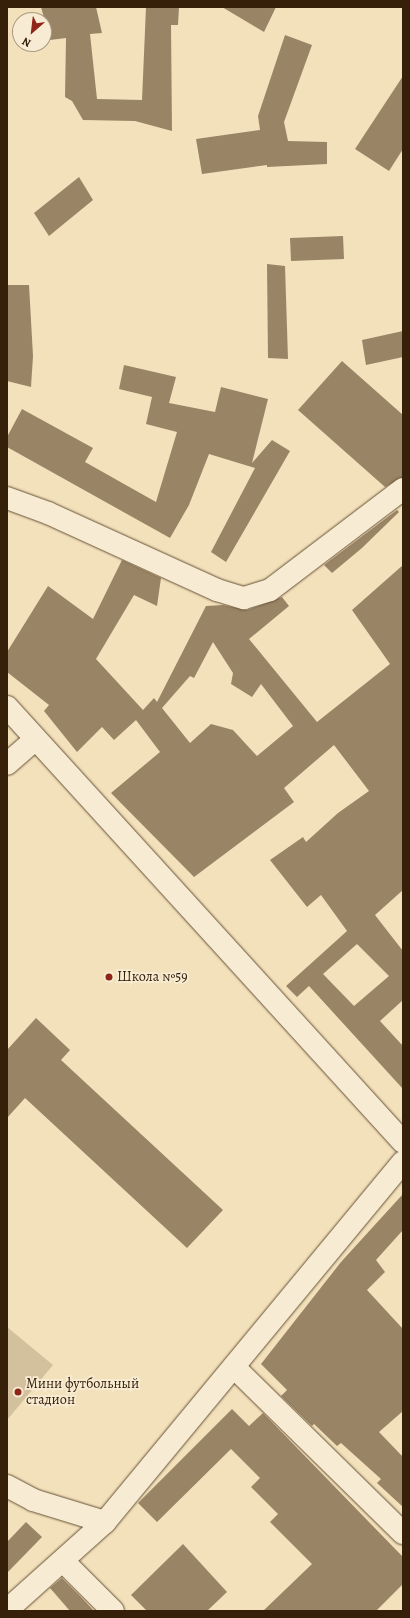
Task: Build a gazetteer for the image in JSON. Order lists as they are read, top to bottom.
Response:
{
  "places": ["Школа №59", "Мини футбольный стадион"],
  "north": "bottom left"
}
